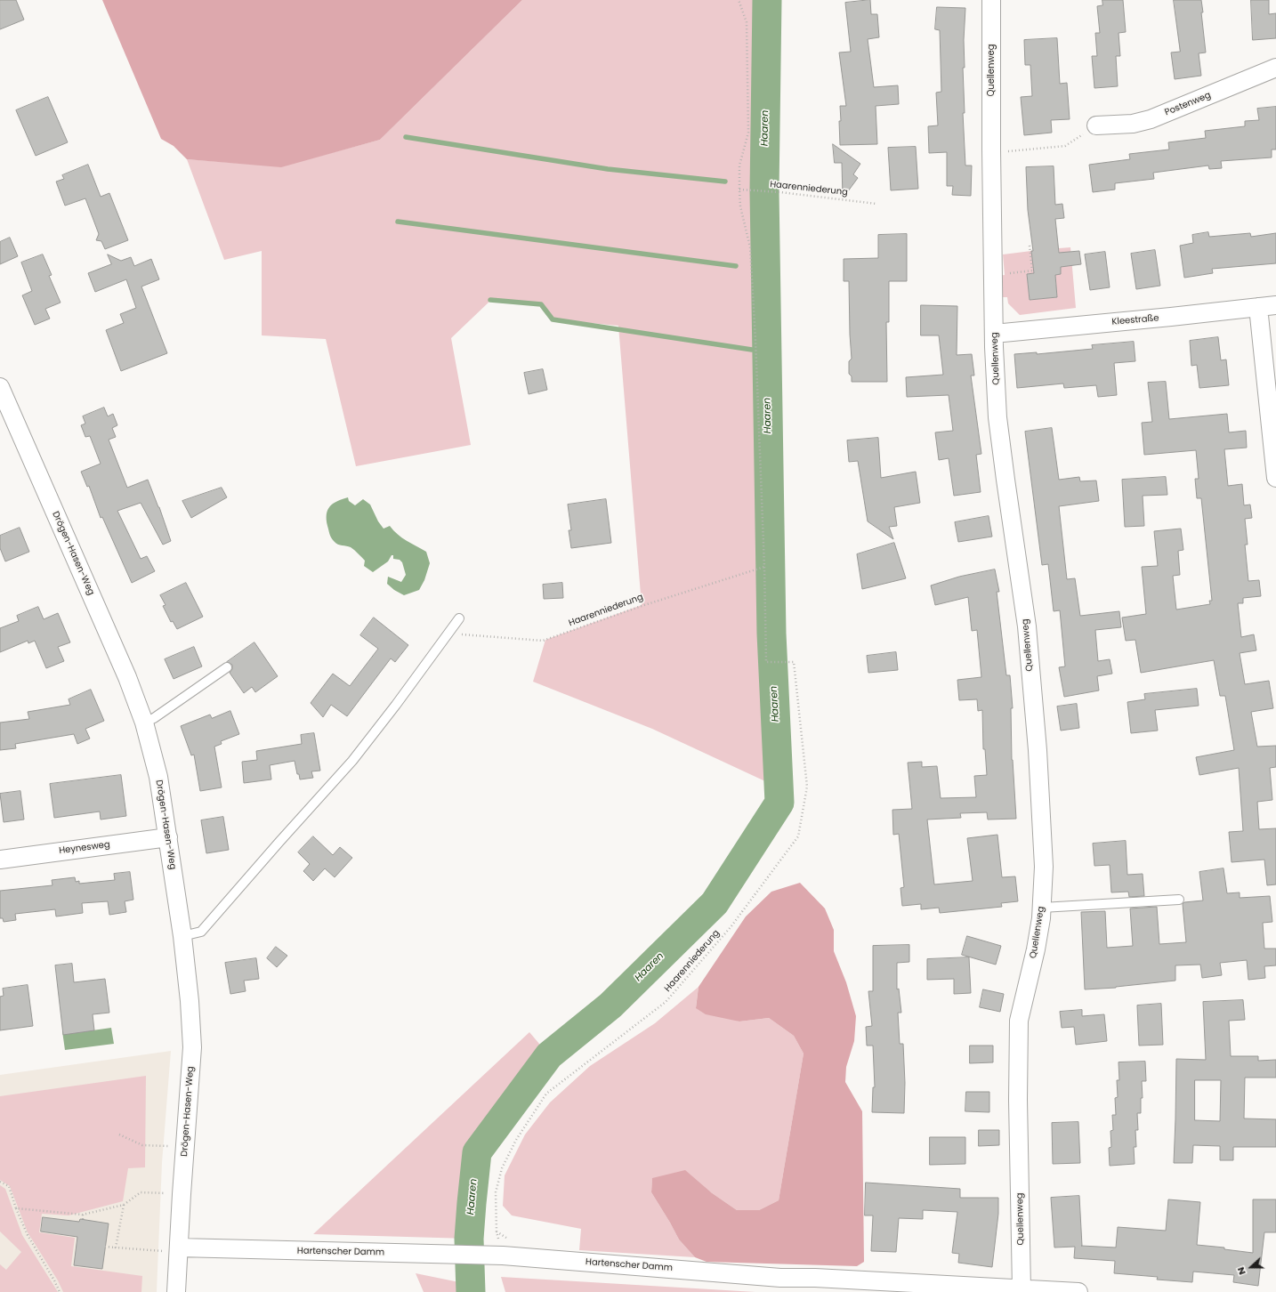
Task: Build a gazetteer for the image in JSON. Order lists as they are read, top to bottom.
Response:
{
  "streets": {
    "street": [
      "Quellenweg",
      "Postenweg",
      "Kleestraße",
      "Drögen-Hasen-Weg",
      "Heynesweg",
      "Hartenscher Damm"
    ],
    "path": ["Haarenniederung"]
  },
  "crossings": [
    ["Quellenweg", "Kleestraße"],
    ["Quellenweg", "Hartenscher Damm"],
    ["Haarenniederung", "Hartenscher Damm"],
    ["Drögen-Hasen-Weg", "Heynesweg"],
    ["Drögen-Hasen-Weg", "Hartenscher Damm"]
  ],
  "water": ["Haaren"],
  "north": "left"
}
